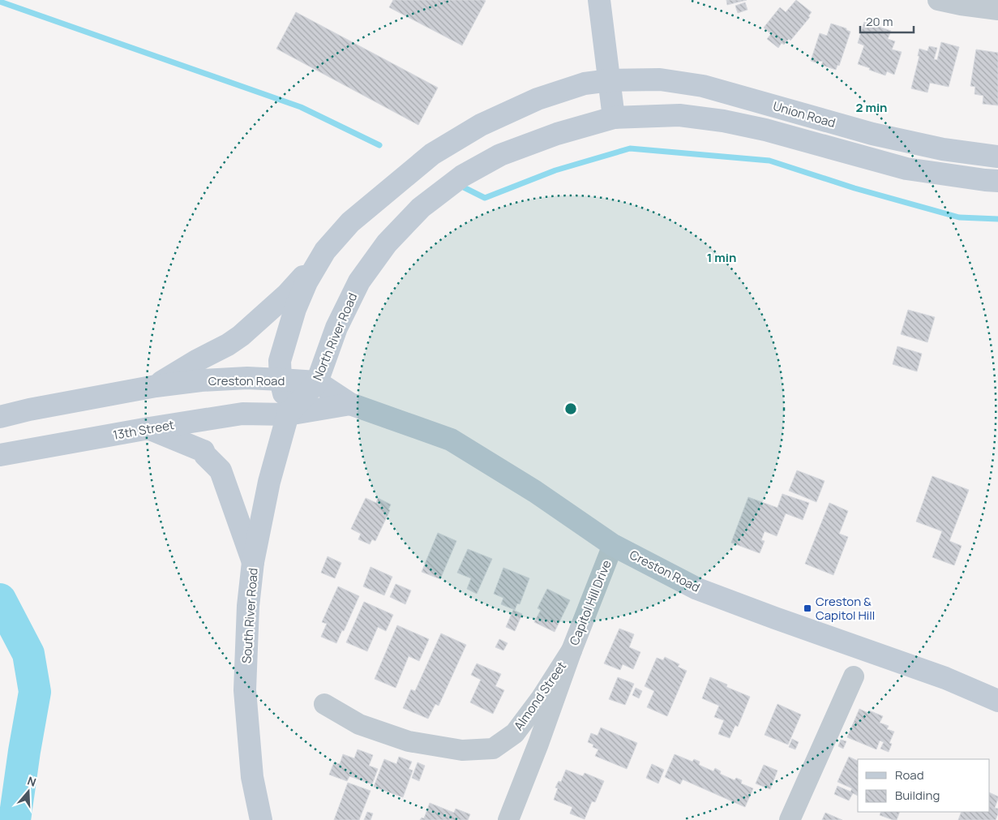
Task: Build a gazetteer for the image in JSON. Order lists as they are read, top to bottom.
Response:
{
  "streets": {
    "main road": [
      "Union Road",
      "North River Road",
      "Creston Road",
      "13th Street",
      "South River Road"
    ],
    "street": ["Capitol Hill Drive", "Almond Street"]
  },
  "crossings": [
    ["Union Road", "North River Road"],
    ["North River Road", "Creston Road"],
    ["North River Road", "13th Street"],
    ["North River Road", "South River Road"],
    ["Creston Road", "13th Street"],
    ["Creston Road", "Capitol Hill Drive"],
    ["Creston Road", "South River Road"],
    ["13th Street", "South River Road"],
    ["Capitol Hill Drive", "Almond Street"]
  ],
  "places": {
    "transit": ["Creston & Capitol Hill"]
  },
  "legend": ["Road", "Building"],
  "scale_bar": "20 m",
  "north": "top",
  "rings": ["2 min", "1 min"]
}
